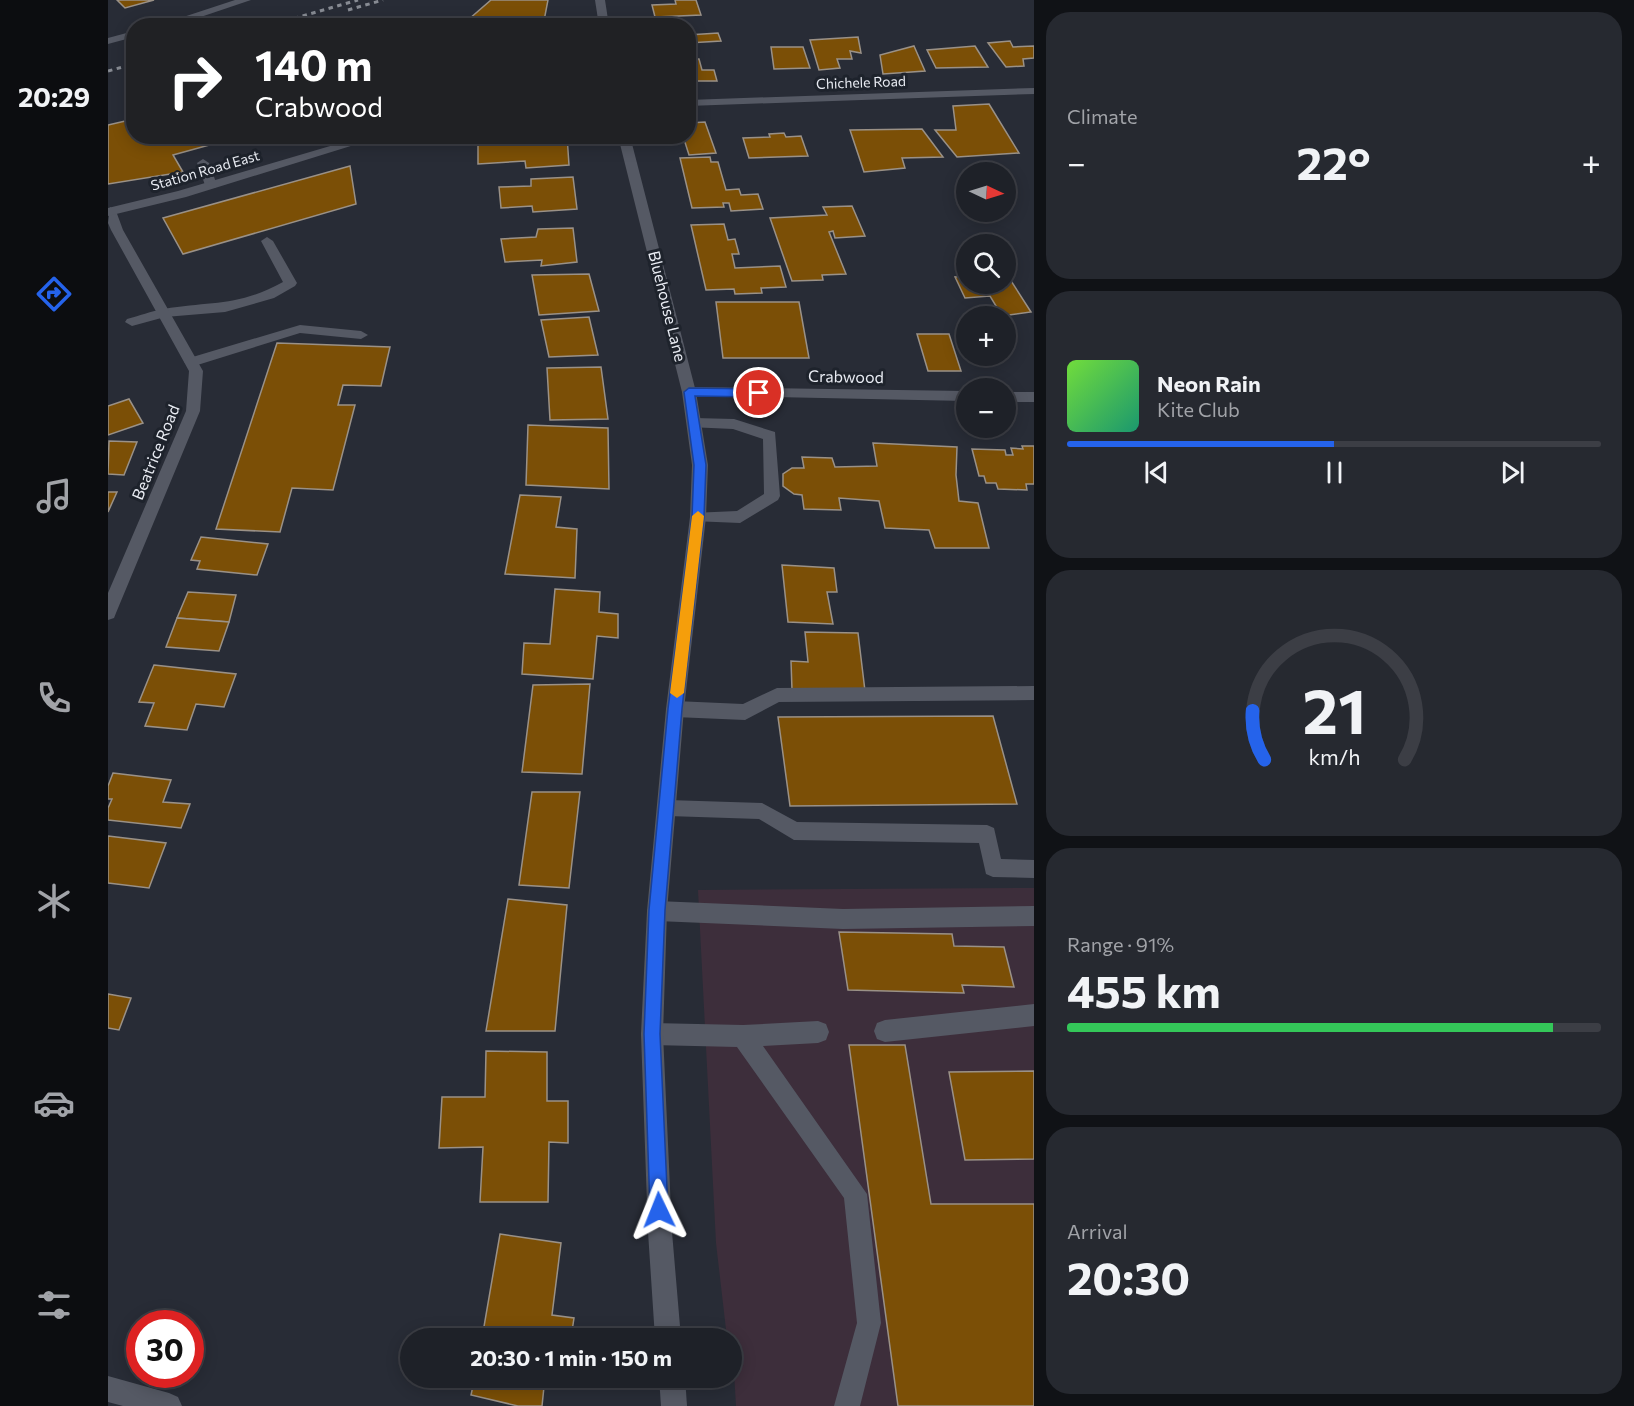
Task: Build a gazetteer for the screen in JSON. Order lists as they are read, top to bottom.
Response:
{
  "streets": {
    "street": [
      "Chichele Road",
      "Station Road East",
      "Bluehouse Lane",
      "Crabwood",
      "Beatrice Road"
    ]
  },
  "crossings": [
    ["Station Road East", "Beatrice Road"],
    ["Bluehouse Lane", "Crabwood"]
  ],
  "north": "right",
  "page": {
    "tabs": "20:29",
    "tile": [
      "Climate",
      ["Range · 91%", "455 km"],
      ["Arrival", "20:30"]
    ],
    "turn": ["140 m", "Crabwood"],
    "heat": ["−", "22°", "+"],
    "map_buttons": ["+", "−"],
    "song": ["Neon Rain", "Kite Club"],
    "limit": "30",
    "trip": "20:30 · 1 min · 150 m",
    "gauge": ["21", "km/h"]
  }
}
